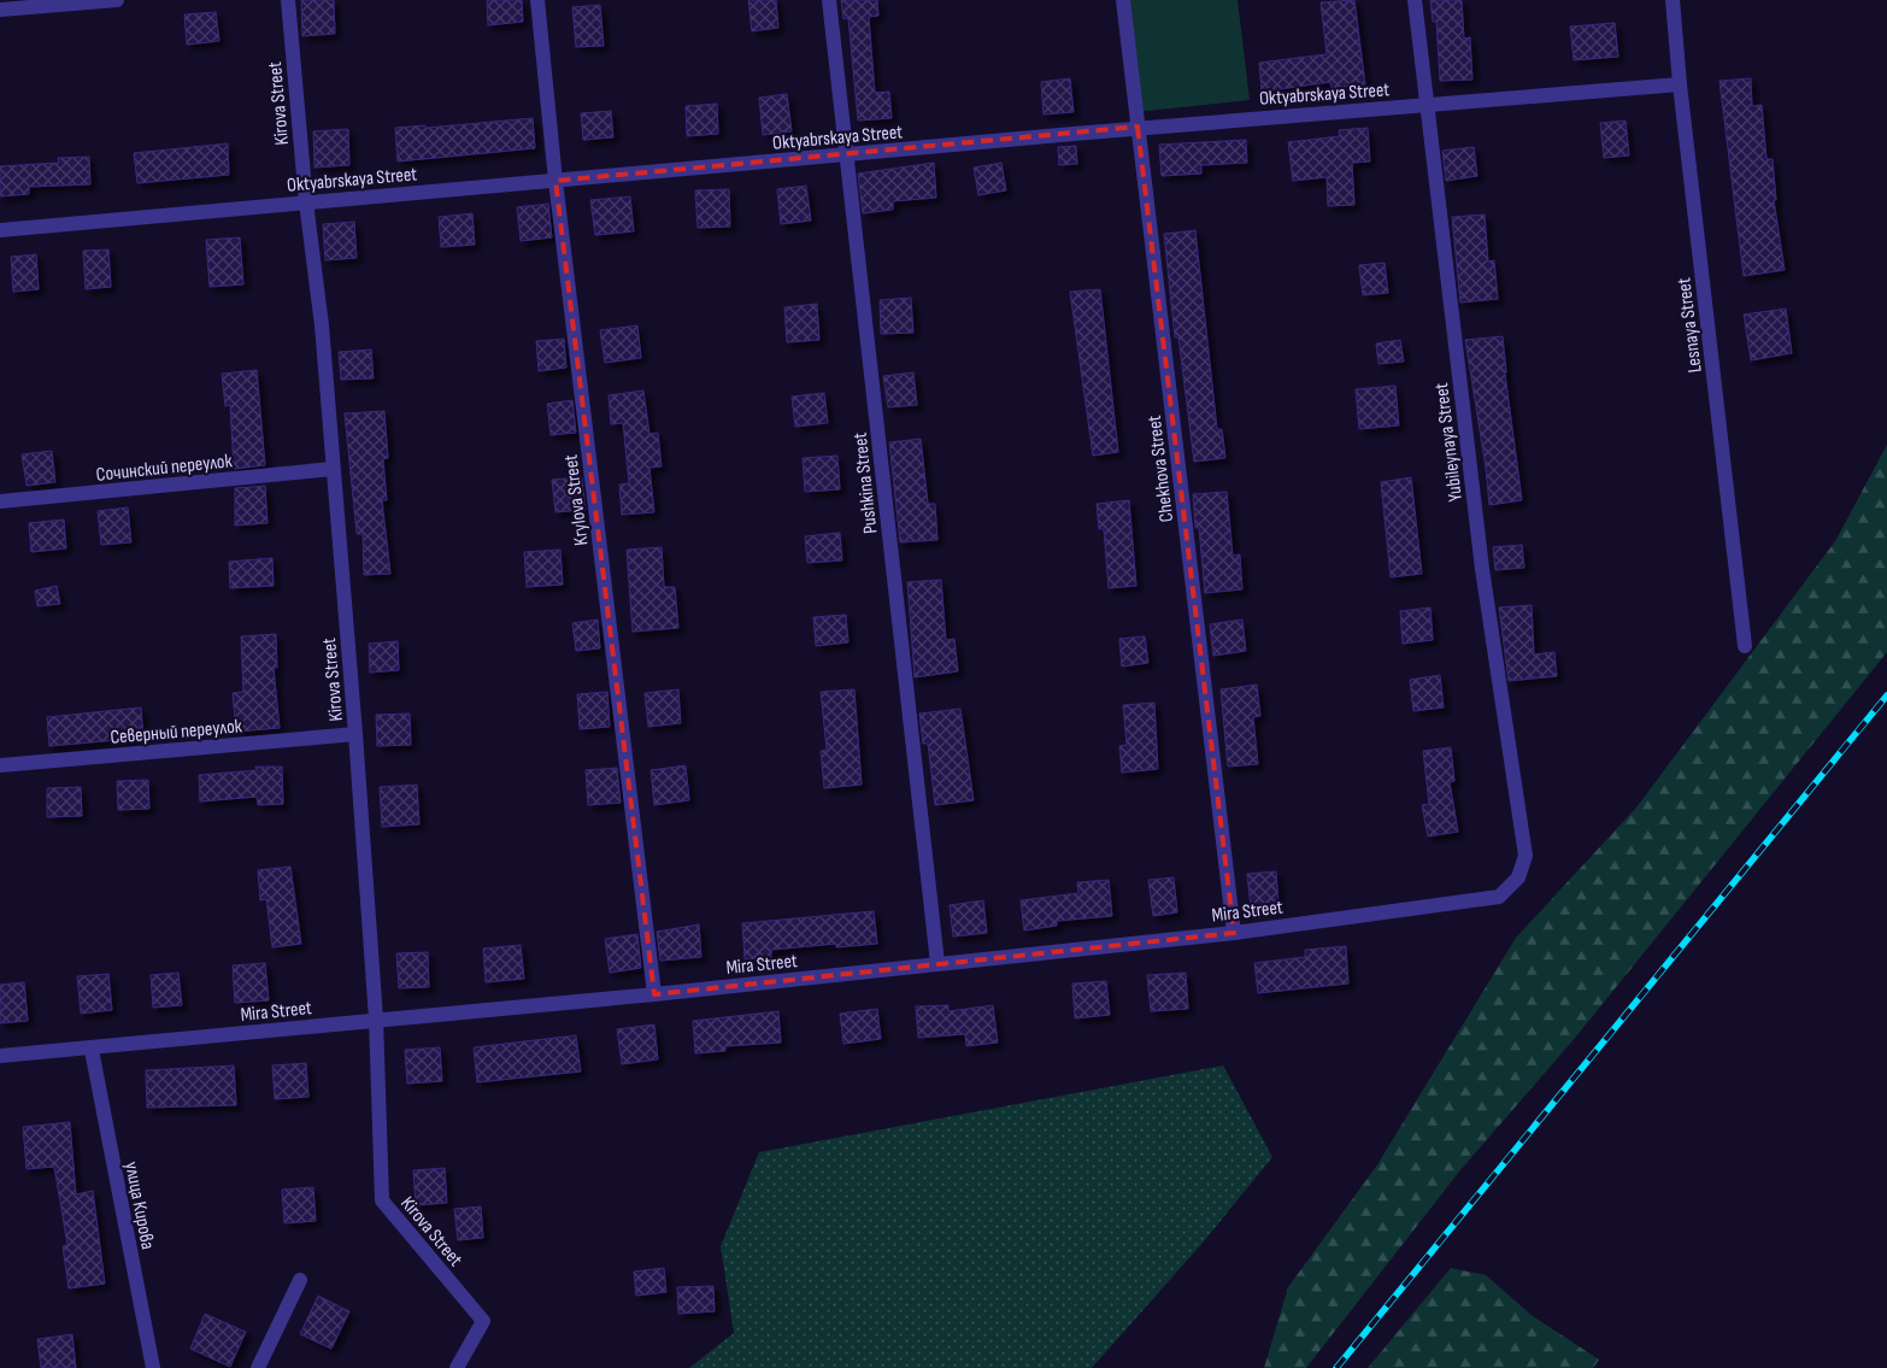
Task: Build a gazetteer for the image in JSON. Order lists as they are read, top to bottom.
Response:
{
  "streets": {
    "street": [
      "Oktyabrskaya Street",
      "Kirova Street",
      "Lesnaya Street",
      "Yubileynaya Street",
      "Сочинский переулок",
      "Chekhova Street",
      "Pushkina Street",
      "Krylova Street",
      "Северный переулок",
      "Mira Street",
      "улица Кирова"
    ]
  },
  "crossings": [
    ["Oktyabrskaya Street", "Kirova Street"],
    ["Oktyabrskaya Street", "Lesnaya Street"],
    ["Oktyabrskaya Street", "Yubileynaya Street"],
    ["Oktyabrskaya Street", "Chekhova Street"],
    ["Oktyabrskaya Street", "Pushkina Street"],
    ["Oktyabrskaya Street", "Krylova Street"],
    ["Kirova Street", "Сочинский переулок"],
    ["Kirova Street", "Северный переулок"],
    ["Kirova Street", "Mira Street"],
    ["Yubileynaya Street", "Mira Street"],
    ["Chekhova Street", "Mira Street"],
    ["Pushkina Street", "Mira Street"],
    ["Krylova Street", "Mira Street"],
    ["Mira Street", "улица Кирова"]
  ]
}
